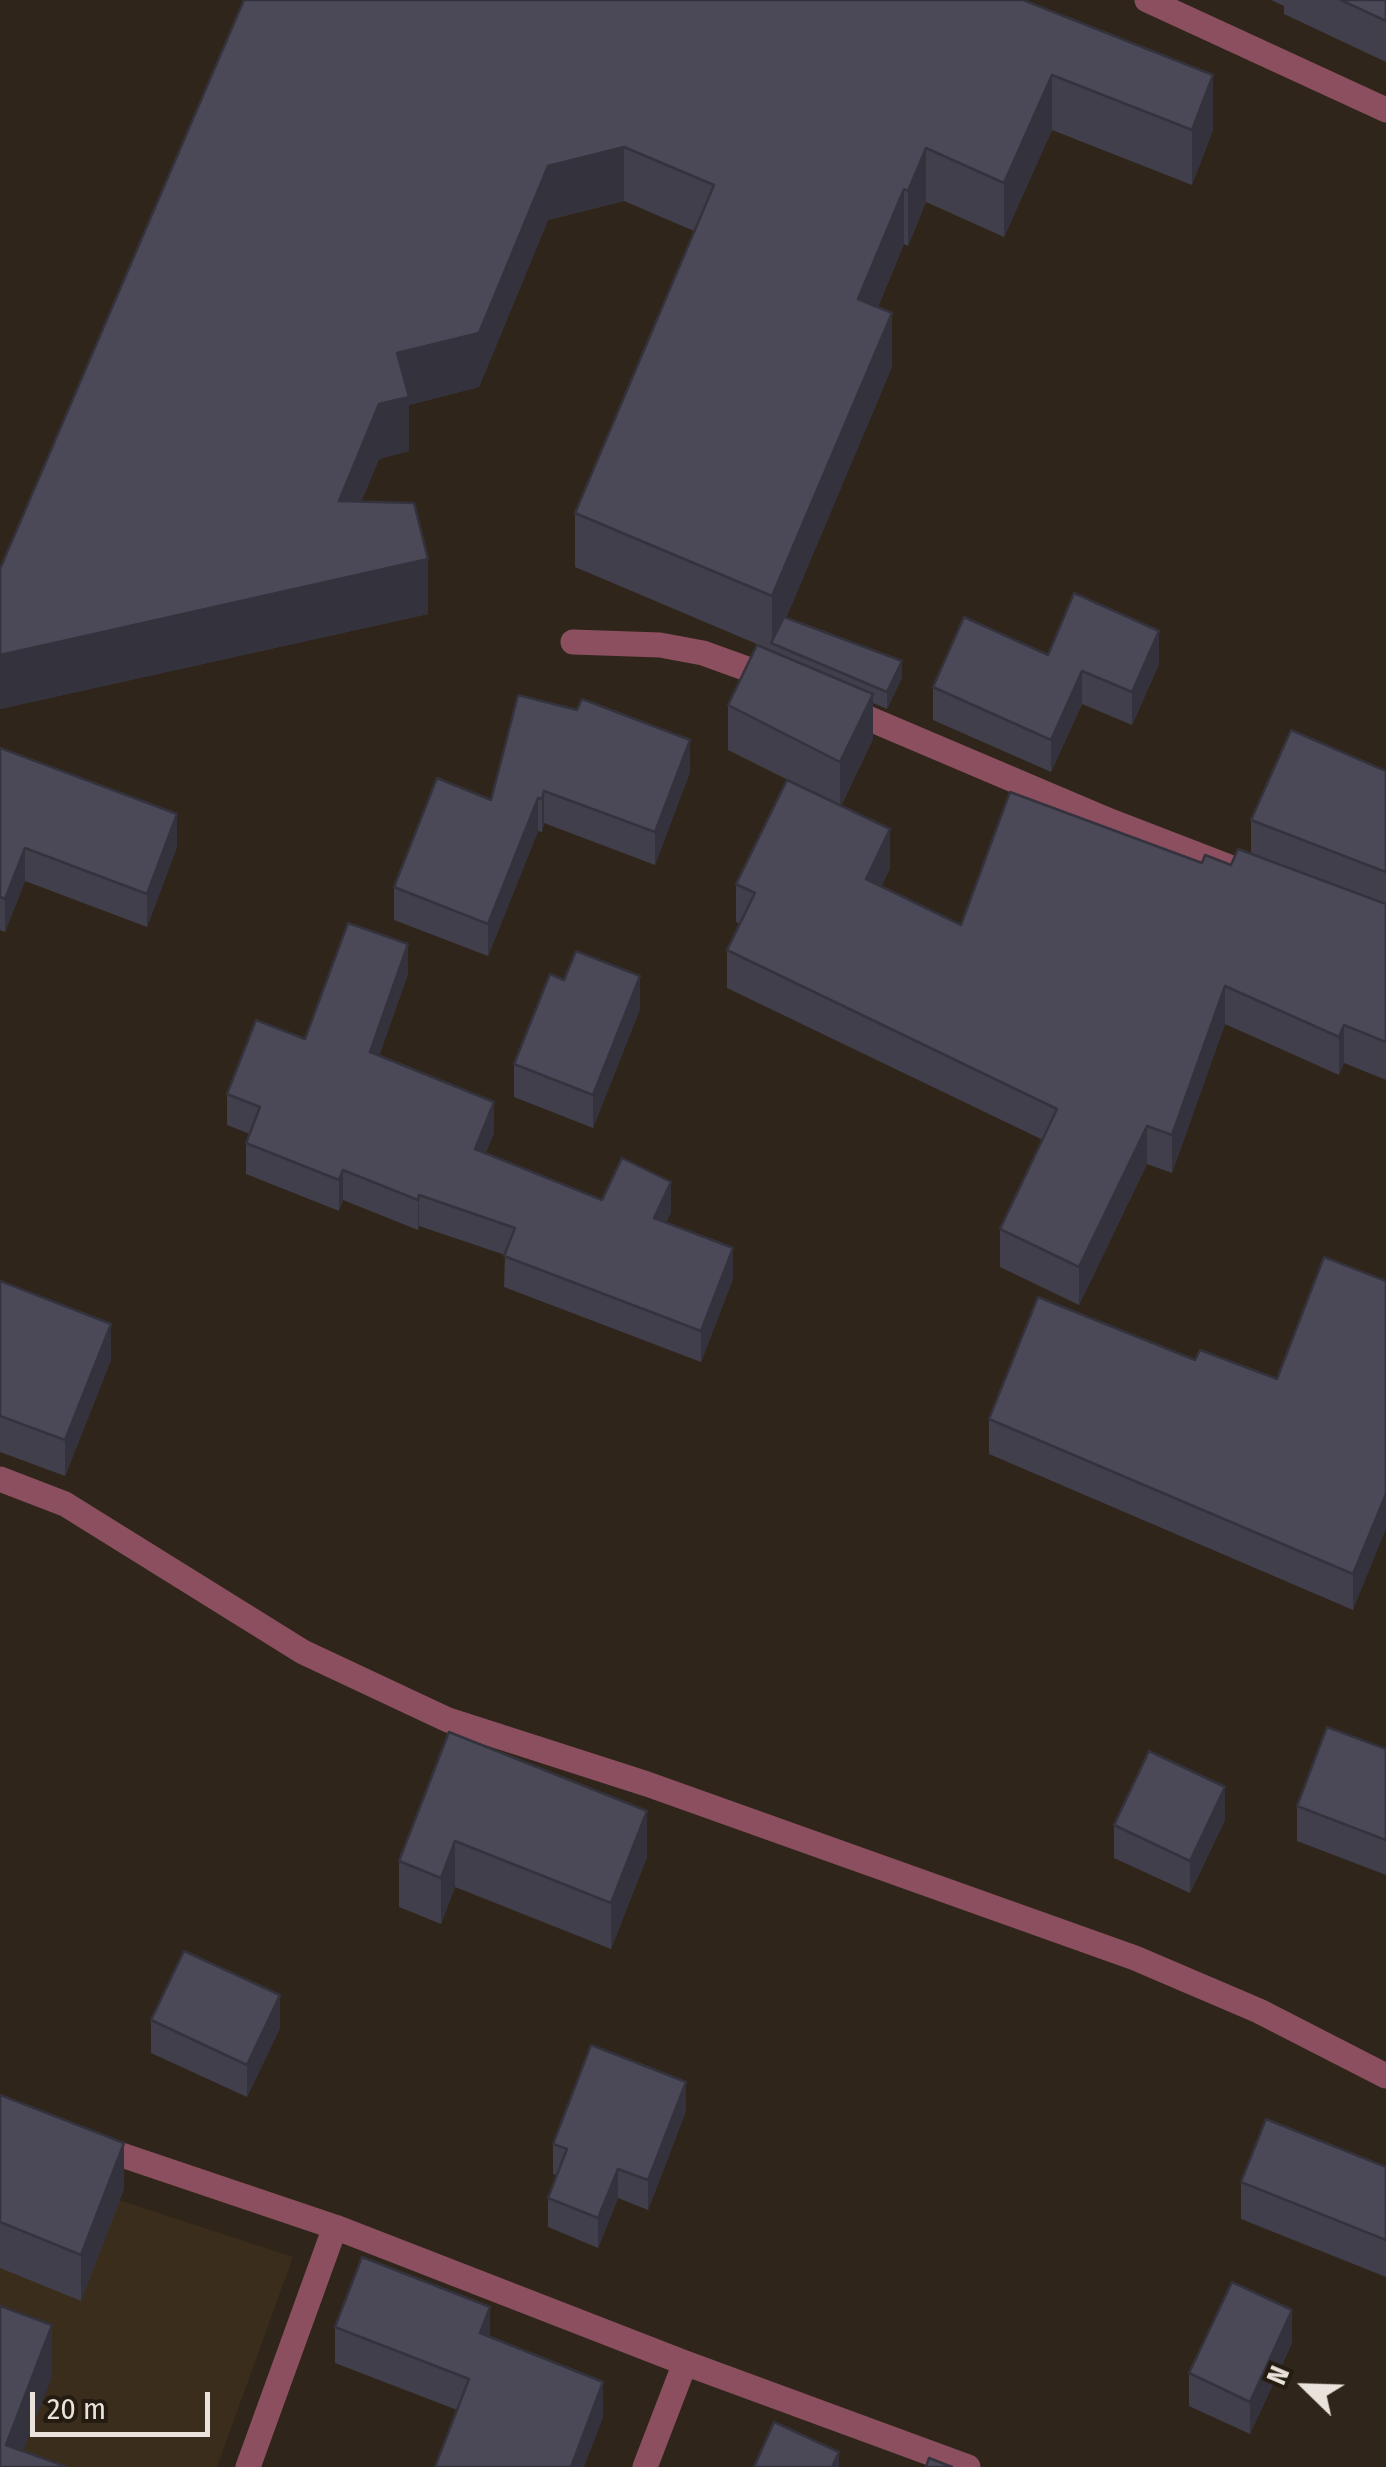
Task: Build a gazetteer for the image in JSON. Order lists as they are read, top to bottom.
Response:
{
  "scale_bar": "20 m",
  "north": "top left"
}
